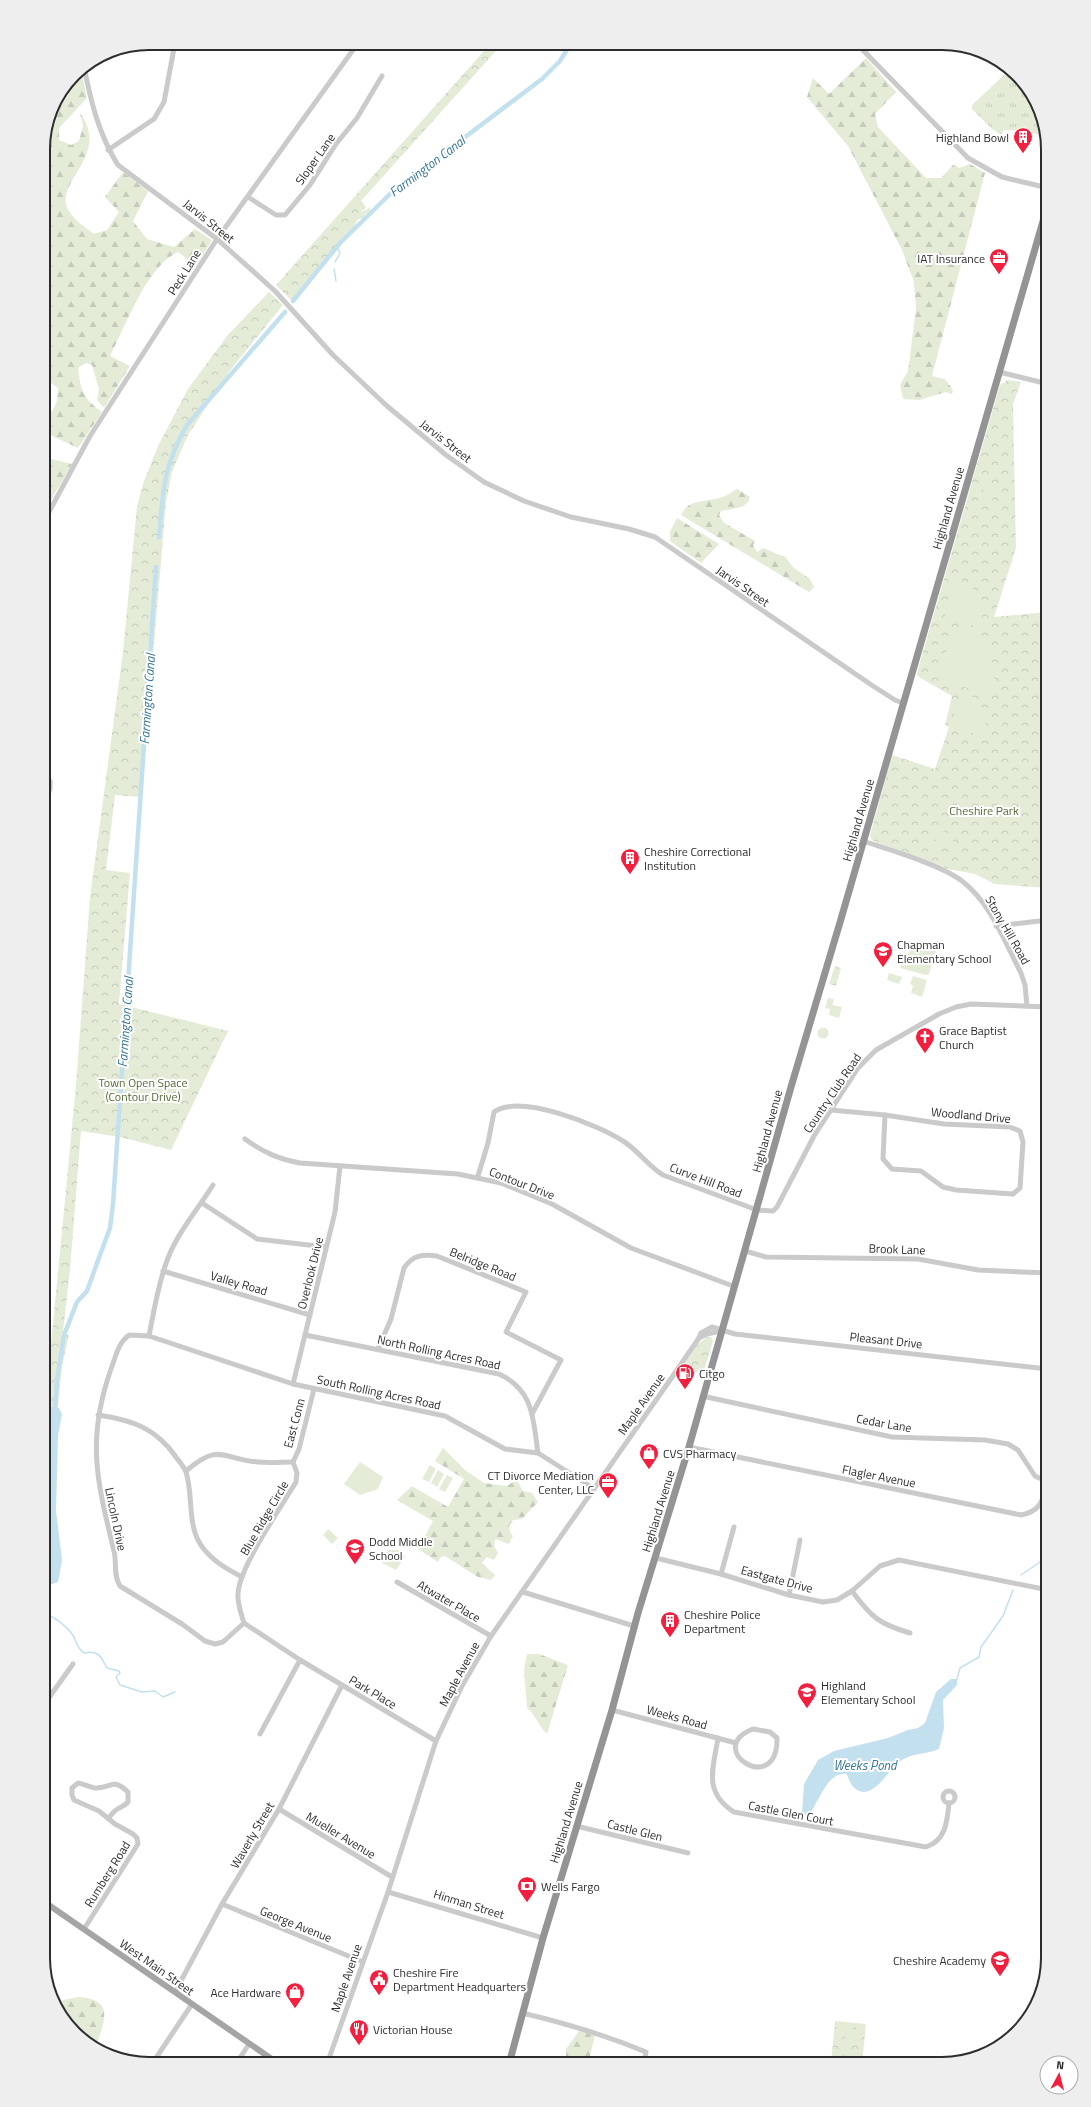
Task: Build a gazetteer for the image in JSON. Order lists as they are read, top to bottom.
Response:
{
  "streets": {
    "highway": ["Highland Avenue"],
    "main road": ["West Main Street"],
    "street": [
      "Sloper Lane",
      "Jarvis Street",
      "Peck Lane",
      "Stony Hill Road",
      "Country Club Road",
      "Woodland Drive",
      "Curve Hill Road",
      "Contour Drive",
      "Brook Lane",
      "Belridge Road",
      "Overlook Drive",
      "Valley Road",
      "Pleasant Drive",
      "North Rolling Acres Road",
      "South Rolling Acres Road",
      "Maple Avenue",
      "East Conn",
      "Cedar Lane",
      "Flagler Avenue",
      "Blue Ridge Circle",
      "Lincoln Drive",
      "Eastgate Drive",
      "Atwater Place",
      "Park Place",
      "Weeks Road",
      "Castle Glen Court",
      "Castle Glen",
      "Waverly Street",
      "Mueller Avenue",
      "Rumberg Road",
      "Hinman Street",
      "George Avenue"
    ]
  },
  "crossings": [
    ["Sloper Lane", "Peck Lane"],
    ["Jarvis Street", "Peck Lane"],
    ["Jarvis Street", "Highland Avenue"],
    ["Highland Avenue", "Stony Hill Road"],
    ["Highland Avenue", "Country Club Road"],
    ["Highland Avenue", "Curve Hill Road"],
    ["Highland Avenue", "Contour Drive"],
    ["Highland Avenue", "Brook Lane"],
    ["Highland Avenue", "Pleasant Drive"],
    ["Highland Avenue", "Maple Avenue"],
    ["Highland Avenue", "Cedar Lane"],
    ["Highland Avenue", "Flagler Avenue"],
    ["Highland Avenue", "Eastgate Drive"],
    ["Highland Avenue", "Weeks Road"],
    ["Highland Avenue", "Castle Glen"],
    ["Highland Avenue", "Hinman Street"],
    ["Stony Hill Road", "Country Club Road"],
    ["Country Club Road", "Woodland Drive"],
    ["Country Club Road", "Curve Hill Road"],
    ["Curve Hill Road", "Contour Drive"],
    ["Contour Drive", "Overlook Drive"],
    ["Belridge Road", "North Rolling Acres Road"],
    ["Overlook Drive", "Valley Road"],
    ["Overlook Drive", "North Rolling Acres Road"],
    ["Overlook Drive", "South Rolling Acres Road"],
    ["Pleasant Drive", "Maple Avenue"],
    ["North Rolling Acres Road", "South Rolling Acres Road"],
    ["South Rolling Acres Road", "Maple Avenue"],
    ["South Rolling Acres Road", "East Conn"],
    ["South Rolling Acres Road", "Lincoln Drive"],
    ["Maple Avenue", "Atwater Place"],
    ["Maple Avenue", "Park Place"],
    ["Maple Avenue", "Mueller Avenue"],
    ["Maple Avenue", "Hinman Street"],
    ["Maple Avenue", "George Avenue"],
    ["East Conn", "Blue Ridge Circle"],
    ["Blue Ridge Circle", "Lincoln Drive"],
    ["Blue Ridge Circle", "Park Place"],
    ["Lincoln Drive", "Park Place"],
    ["Park Place", "Waverly Street"],
    ["Weeks Road", "Castle Glen Court"],
    ["Waverly Street", "Mueller Avenue"],
    ["Waverly Street", "George Avenue"],
    ["Waverly Street", "West Main Street"],
    ["Rumberg Road", "West Main Street"]
  ],
  "water": ["Farmington Canal", "Weeks Pond"],
  "parks": ["Cheshire Park", "Town Open Space (Contour Drive)"],
  "places": {
    "building": ["Highland Bowl", "Cheshire Correctional Institution", "Cheshire Police Department"],
    "office": ["IAT Insurance", "CT Divorce Mediation Center, LLC"],
    "school or university": [
      "Chapman Elementary School",
      "Dodd Middle School",
      "Highland Elementary School",
      "Cheshire Academy"
    ],
    "church": ["Grace Baptist Church"],
    "fuel station": ["Citgo"],
    "shop": ["CVS Pharmacy", "Ace Hardware"],
    "bank": ["Wells Fargo"],
    "public building": ["Cheshire Fire Department Headquarters"],
    "restaurant": ["Victorian House"]
  },
  "north": "top"
}
